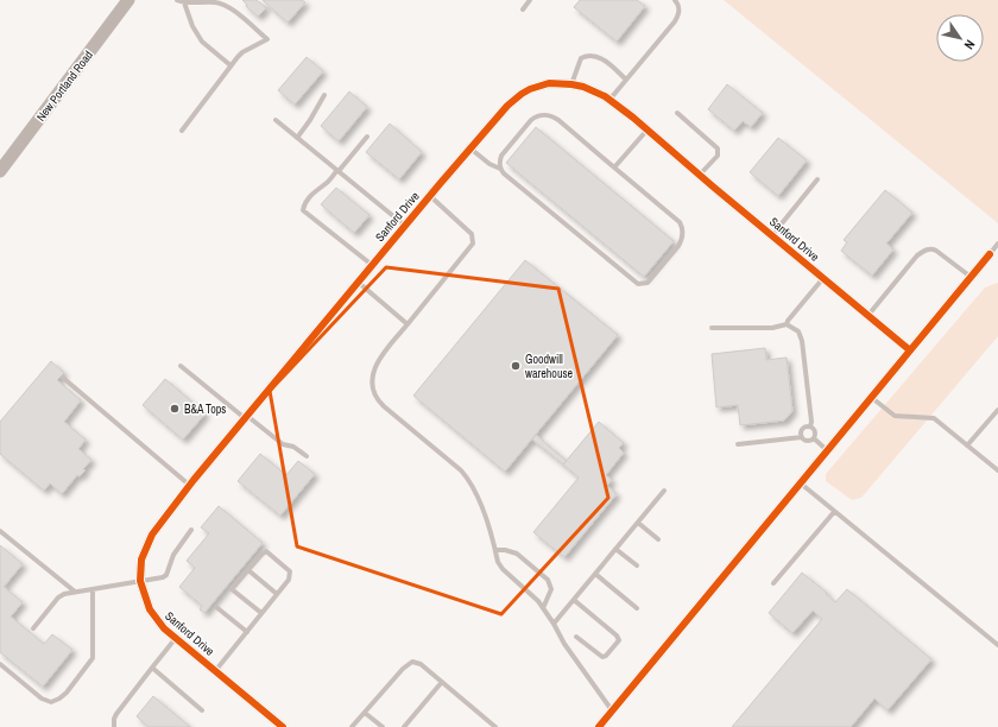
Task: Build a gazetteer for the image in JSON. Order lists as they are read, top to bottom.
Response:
{
  "streets": {
    "street": ["New Portland Road", "Sanford Drive"]
  },
  "places": ["Goodwill warehouse", "B&A Tops"],
  "north": "bottom right"
}
